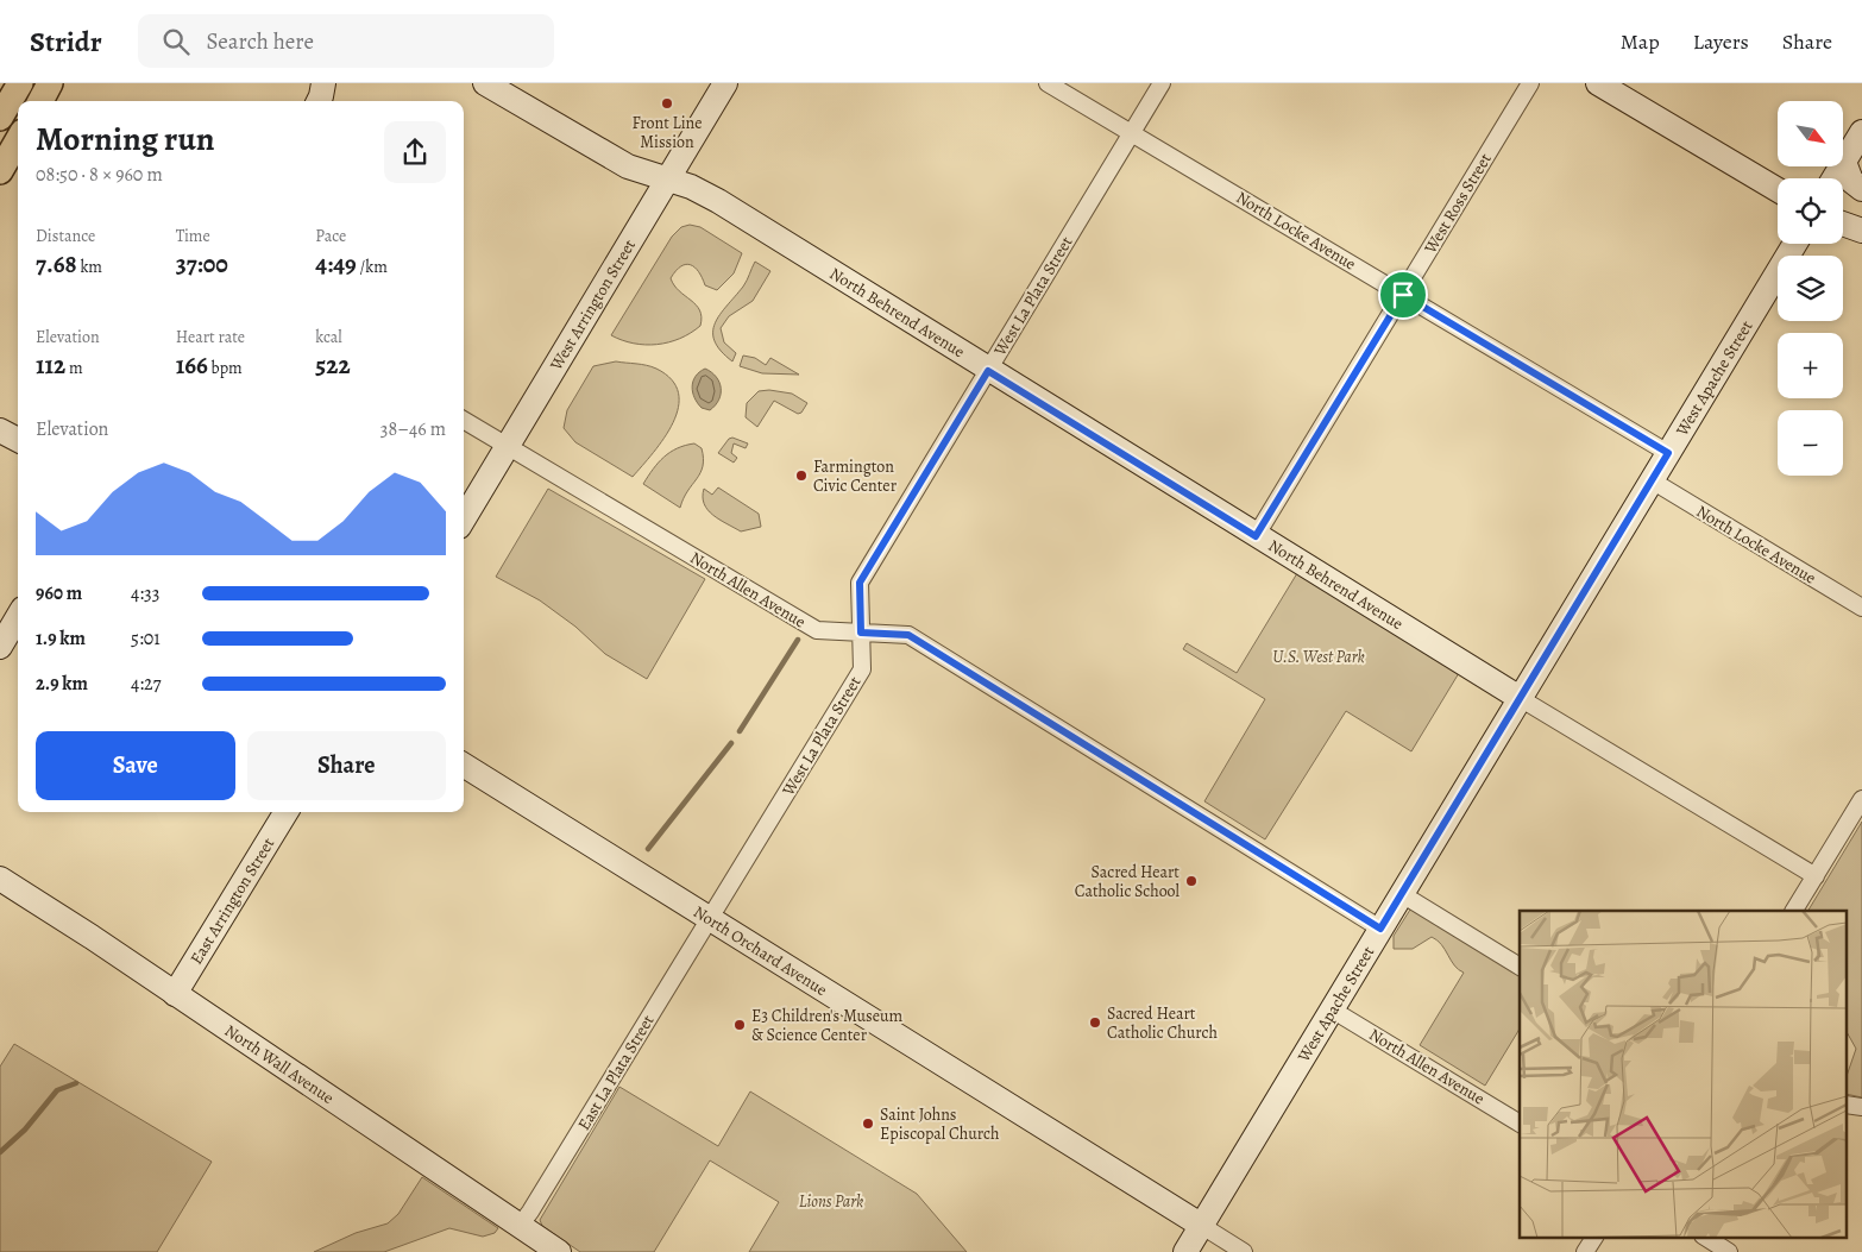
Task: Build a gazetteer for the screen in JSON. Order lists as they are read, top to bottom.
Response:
{
  "streets": {
    "street": [
      "West Ross Street",
      "North Locke Avenue",
      "West La Plata Street",
      "West Arrington Street",
      "North Behrend Avenue",
      "West Apache Street",
      "North Allen Avenue",
      "East Arrington Street",
      "North Orchard Avenue",
      "North Wall Avenue",
      "East La Plata Street"
    ]
  },
  "crossings": [
    ["West Ross Street", "North Locke Avenue"],
    ["West Ross Street", "North Behrend Avenue"],
    ["North Locke Avenue", "West La Plata Street"],
    ["North Locke Avenue", "West Apache Street"],
    ["West La Plata Street", "North Behrend Avenue"],
    ["West La Plata Street", "North Allen Avenue"],
    ["West La Plata Street", "North Orchard Avenue"],
    ["West La Plata Street", "East La Plata Street"],
    ["West Arrington Street", "North Behrend Avenue"],
    ["West Arrington Street", "North Allen Avenue"],
    ["North Behrend Avenue", "West Apache Street"],
    ["West Apache Street", "North Allen Avenue"],
    ["West Apache Street", "North Orchard Avenue"],
    ["East Arrington Street", "North Wall Avenue"],
    ["North Orchard Avenue", "East La Plata Street"],
    ["North Wall Avenue", "East La Plata Street"]
  ],
  "parks": ["U.S. West Park", "Lions Park"],
  "places": [
    "Front Line Mission",
    "Farmington Civic Center",
    "Sacred Heart Catholic School",
    "Sacred Heart Catholic Church",
    "E3 Children's Museum & Science Center",
    "Saint Johns Episcopal Church"
  ],
  "north": "bottom right",
  "page": {
    "header": "Stridr",
    "search": "Search here",
    "nav": ["Map", "Layers", "Share"],
    "map_buttons": ["+", "−"],
    "heading": ["Morning run", "08:50 · 8 × 960 m"],
    "stats": [
      ["Distance", "7.68 km"],
      ["Time", "37:00"],
      ["Pace", "4:49 /km"],
      ["Elevation", "112 m"],
      ["Heart rate", "166 bpm"],
      ["kcal", "522"]
    ],
    "chart": ["Elevation", "38–46 m"],
    "list": [
      {
        "name": "960 m",
        "note": "4:33"
      },
      {
        "name": "1.9 km",
        "note": "5:01"
      },
      {
        "name": "2.9 km",
        "note": "4:27"
      }
    ],
    "buttons": ["Save", "Share"]
  }
}
